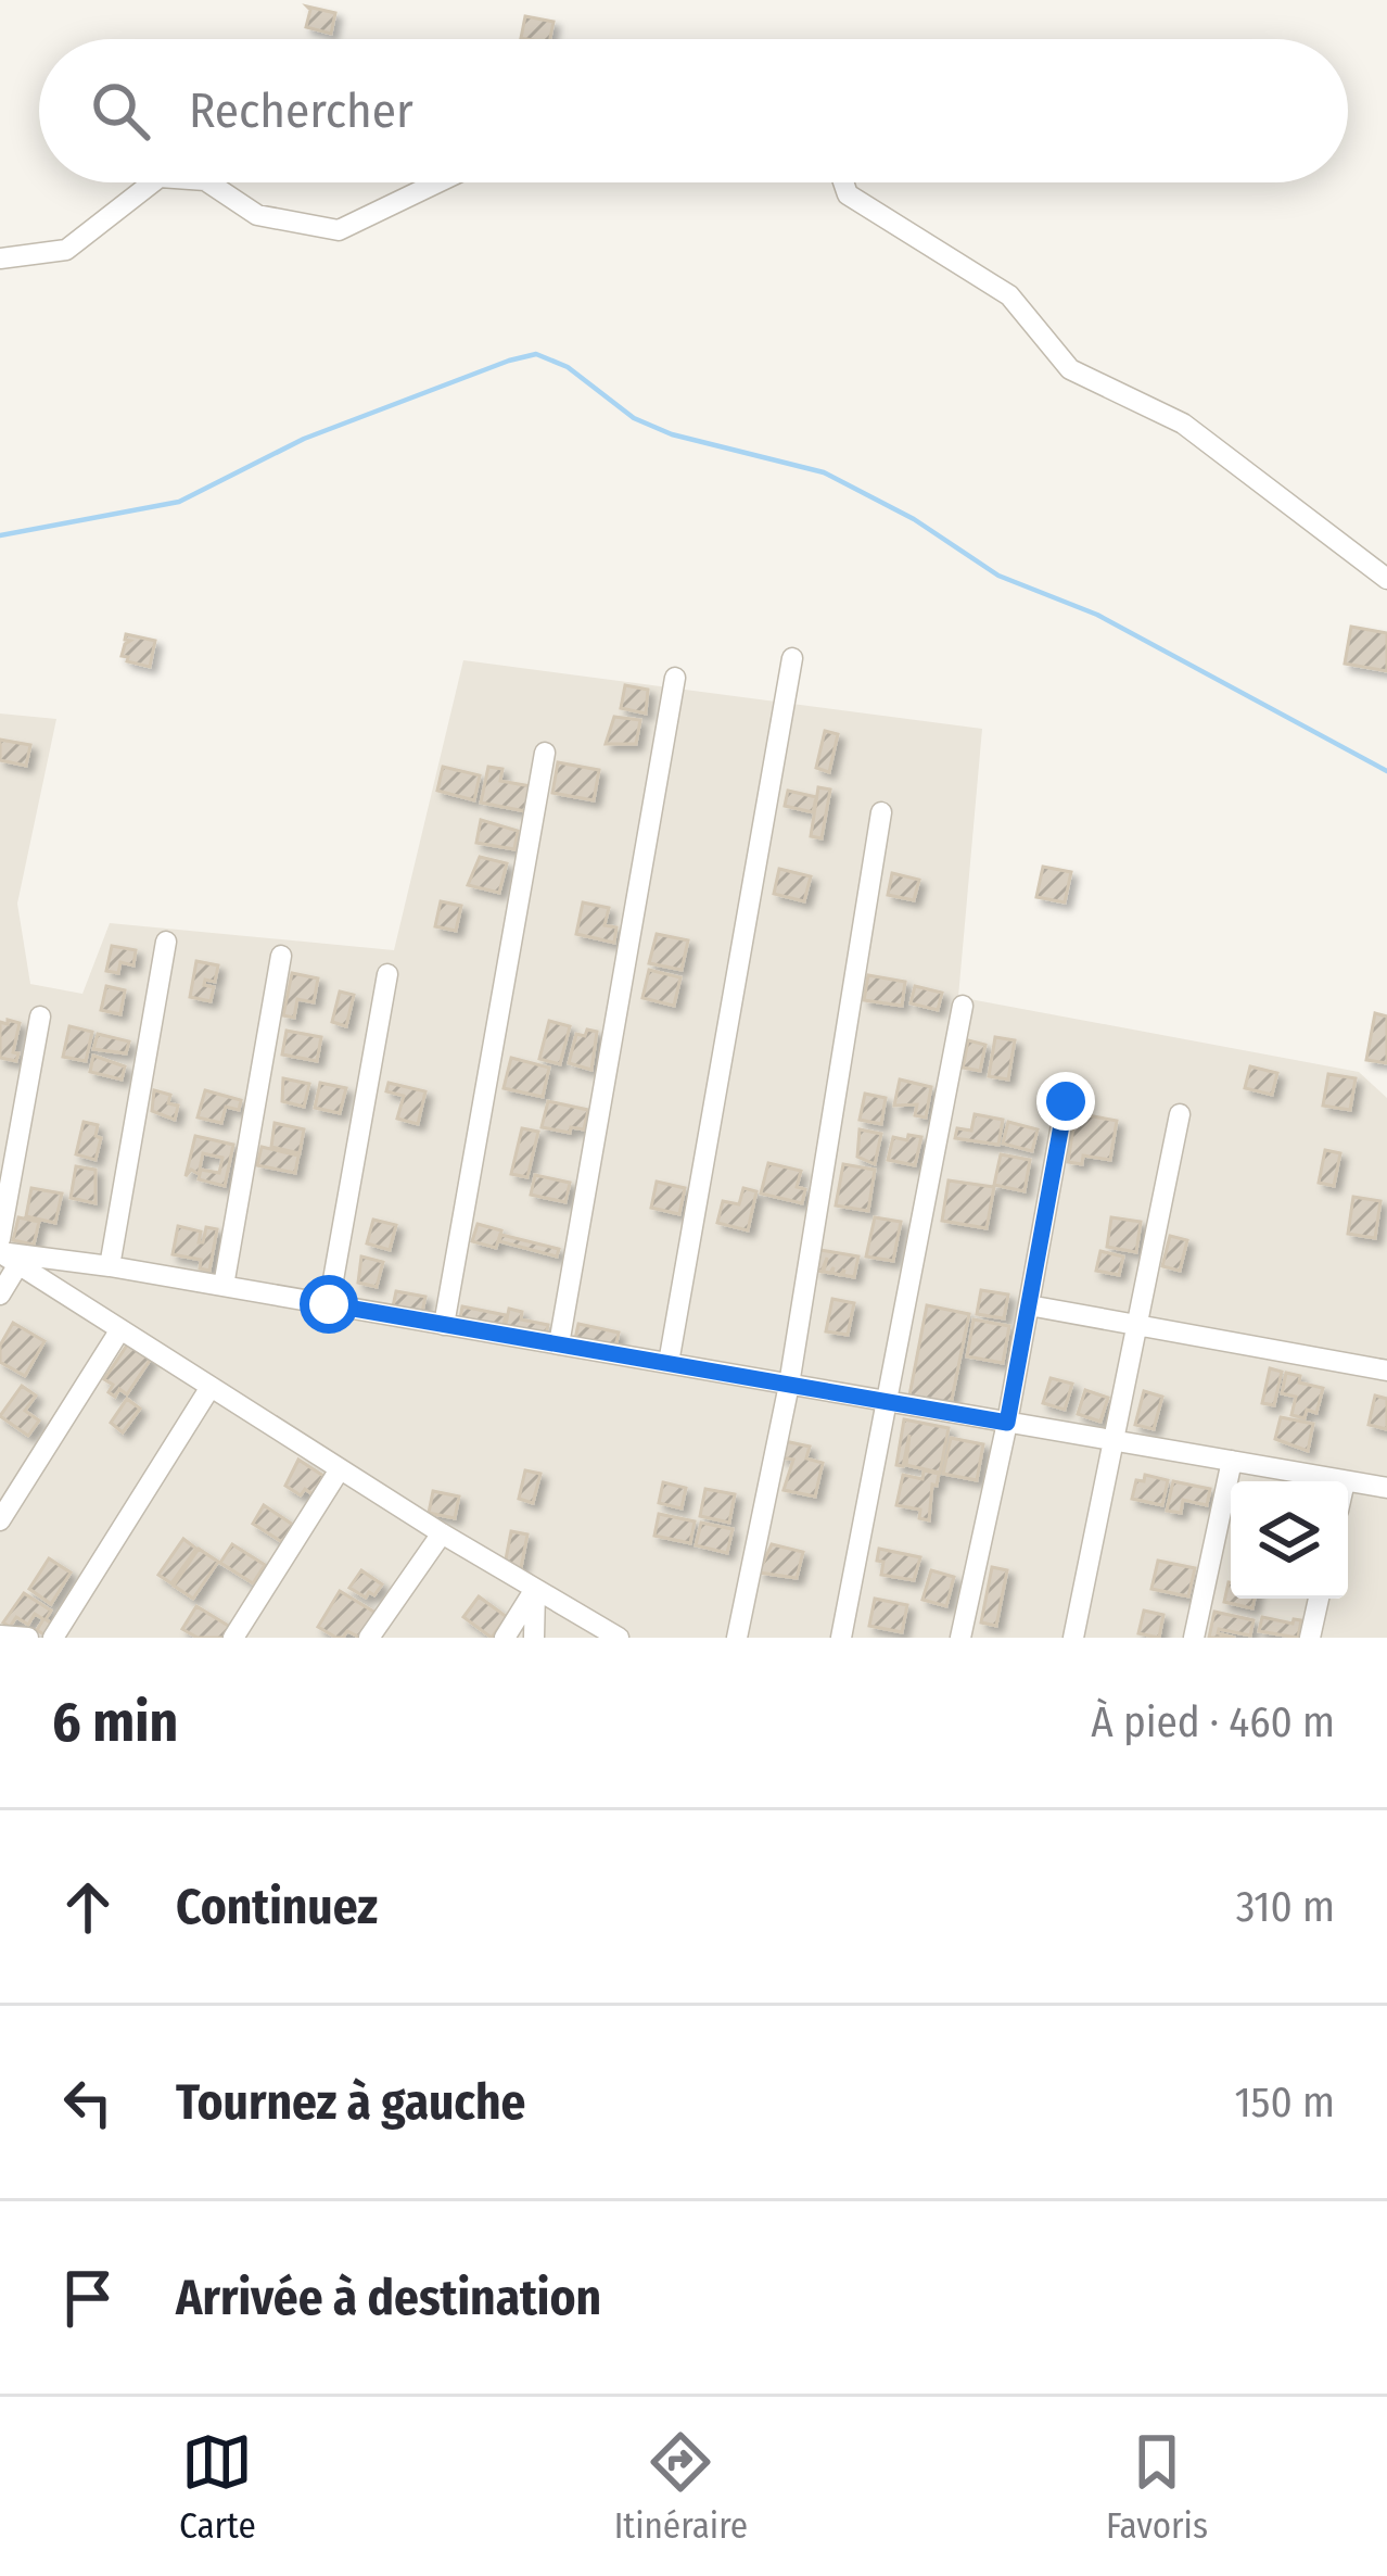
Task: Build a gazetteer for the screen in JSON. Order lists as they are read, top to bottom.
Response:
{
  "page": {
    "search": "Rechercher",
    "heading": ["6 min", "À pied · 460 m"],
    "list": [
      ["Continuez", "310 m"],
      ["Tournez à gauche", "150 m"],
      "Arrivée à destination"
    ],
    "nav": ["Carte", "Itinéraire", "Favoris"]
  }
}
